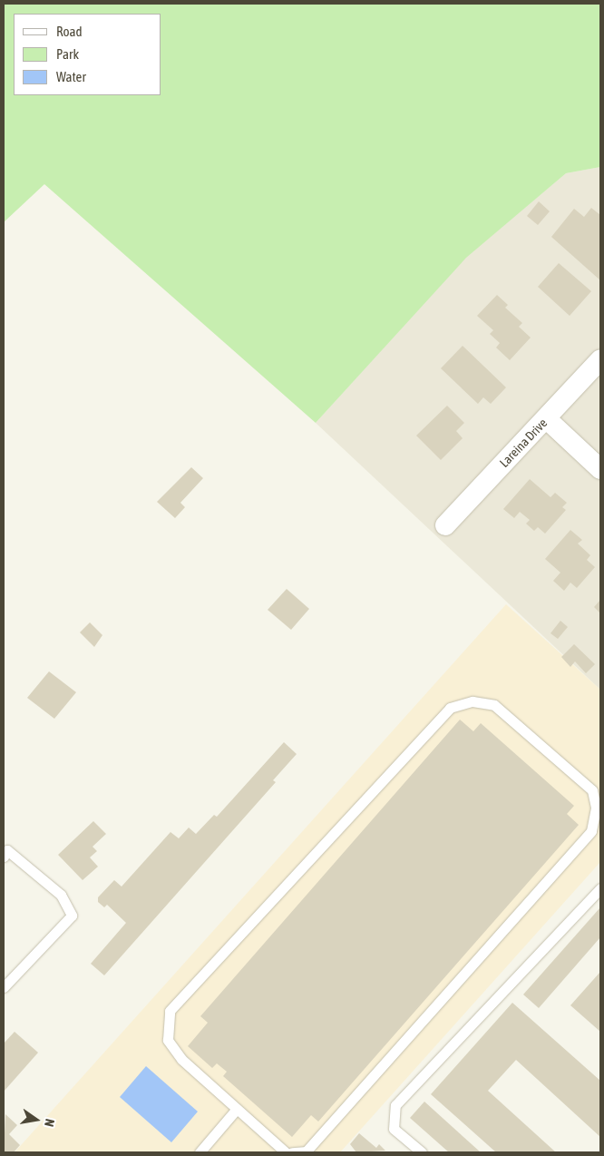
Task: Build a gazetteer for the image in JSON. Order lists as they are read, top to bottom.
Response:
{
  "streets": {
    "street": ["Lareina Drive"]
  },
  "legend": ["Road", "Park", "Water"],
  "north": "right"
}
